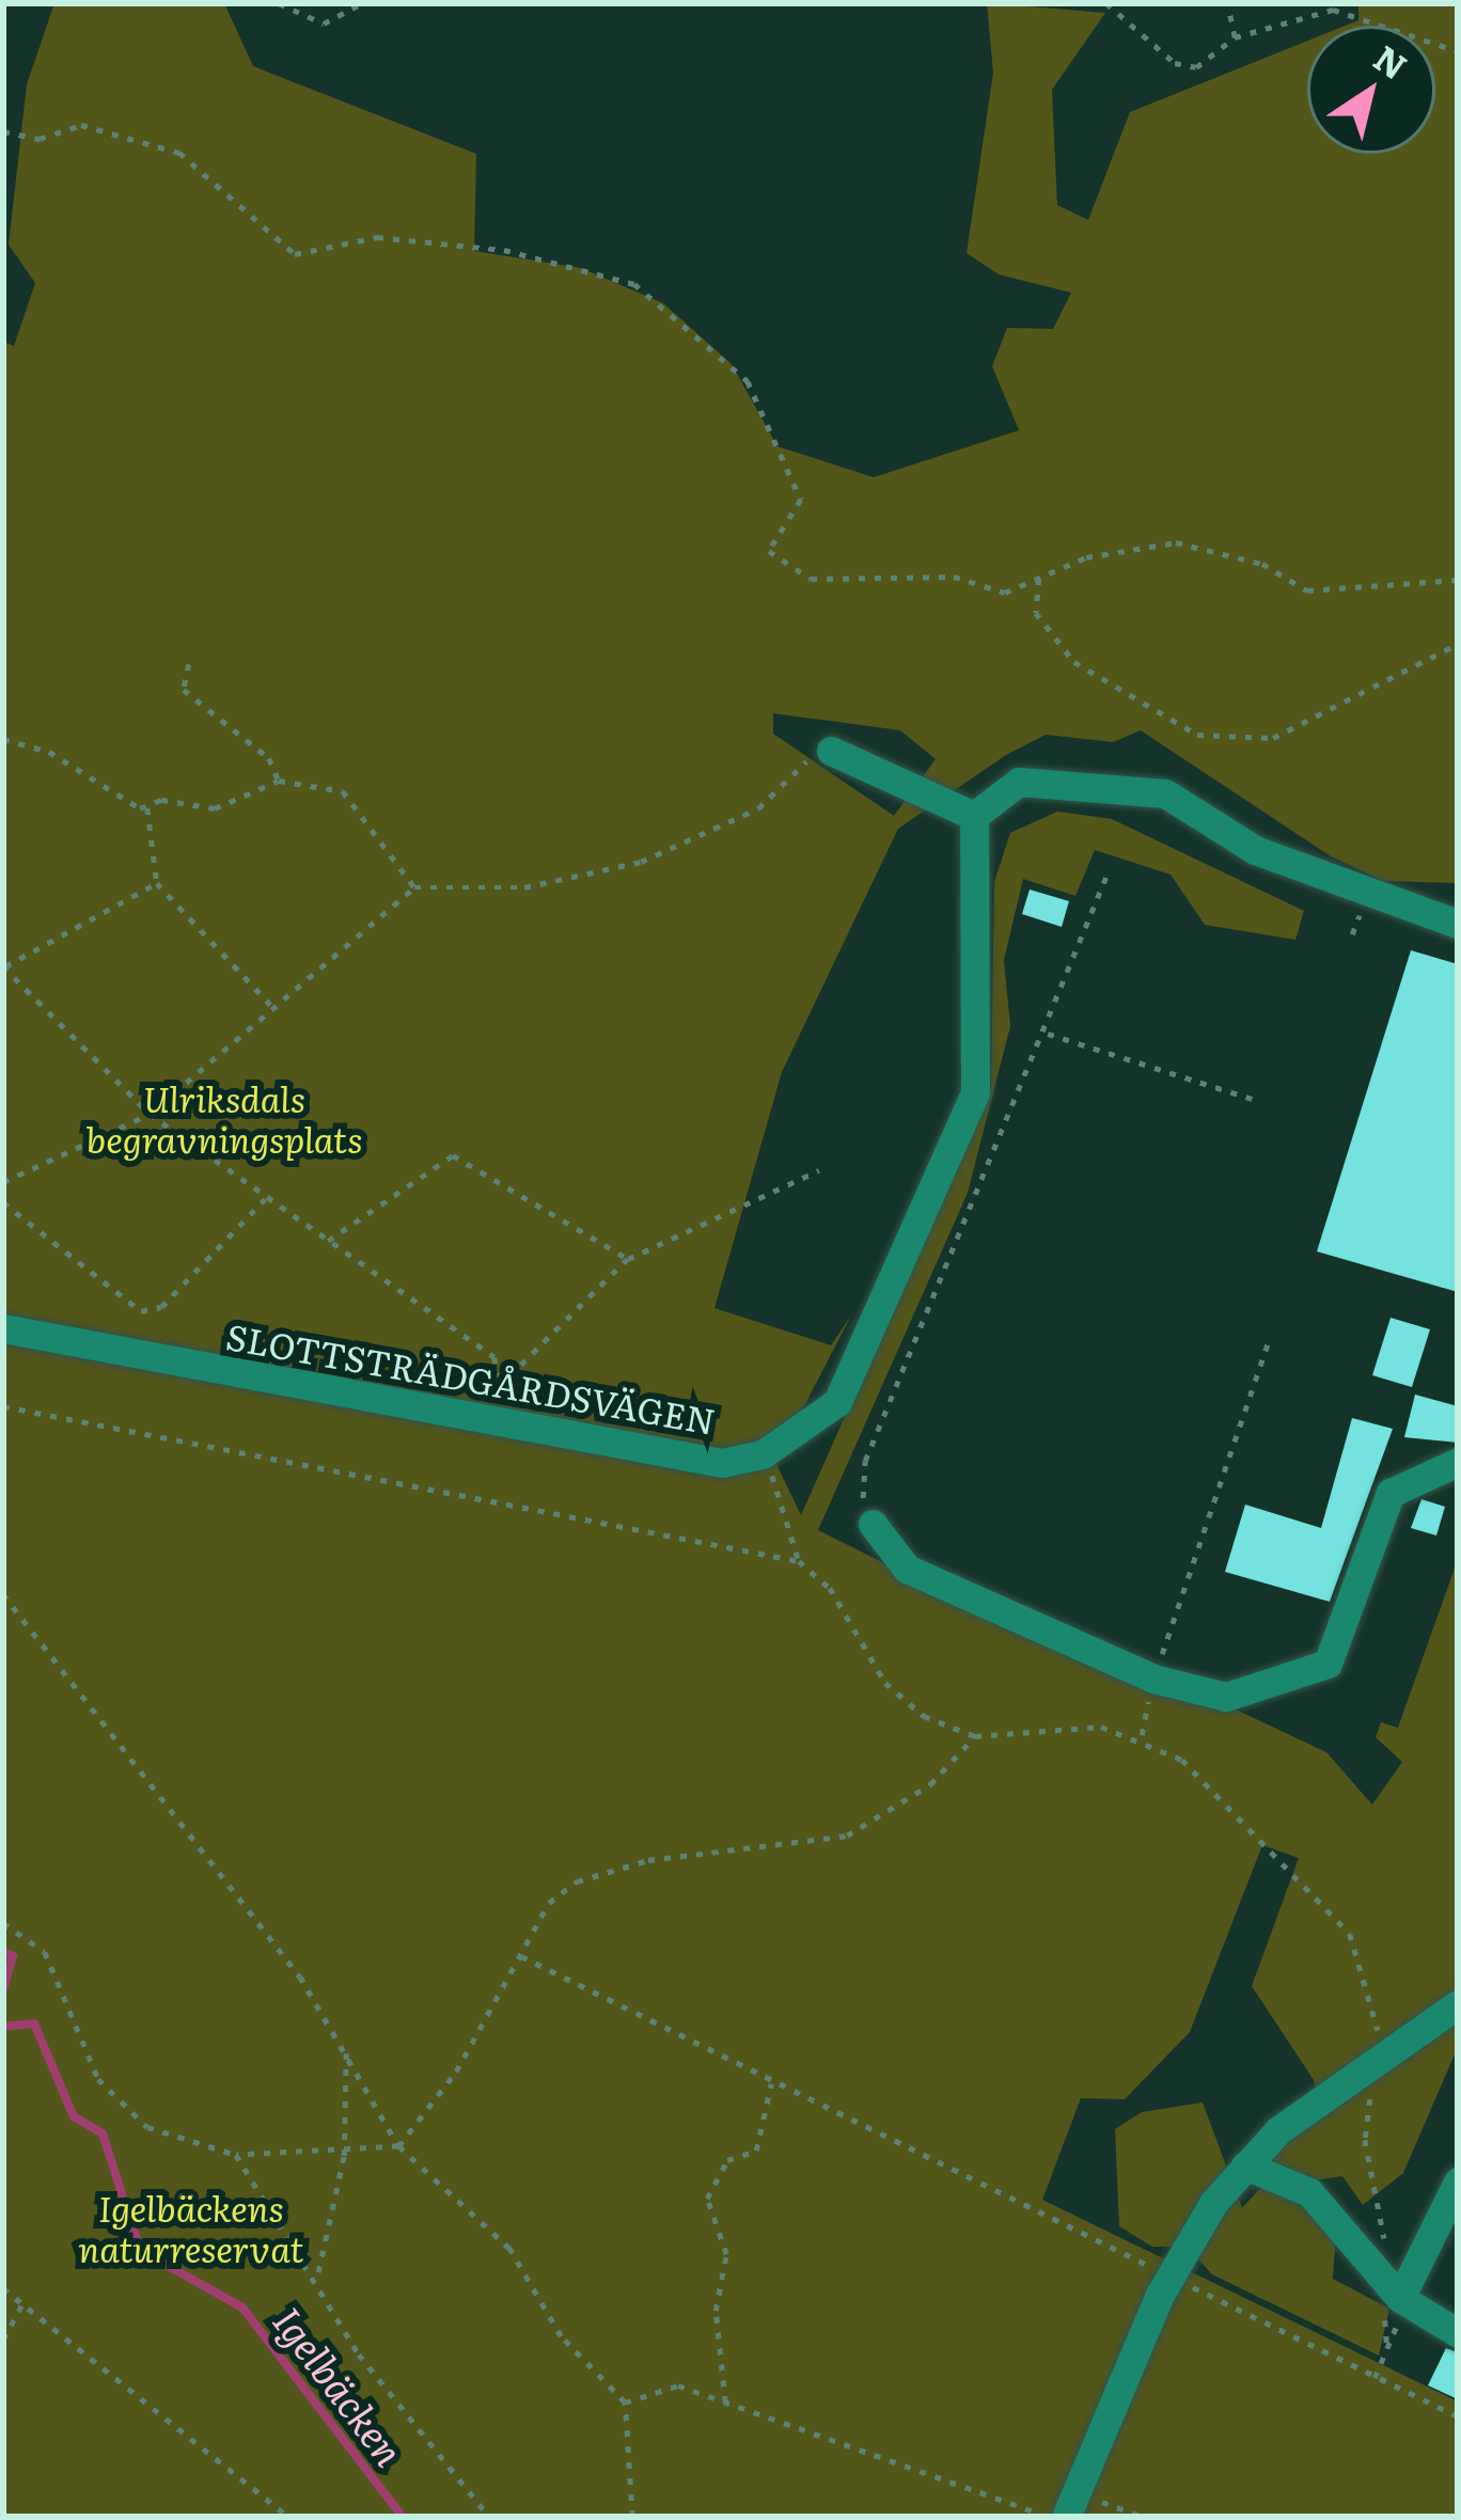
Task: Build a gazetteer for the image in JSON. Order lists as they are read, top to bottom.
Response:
{
  "streets": {
    "street": ["SLOTTSTRÄDGÅRDSVÄGEN"]
  },
  "water": ["Igelbäcken"],
  "parks": ["Ulriksdals begravningsplats", "Igelbäckens naturreservat"],
  "north": "top right"
}
